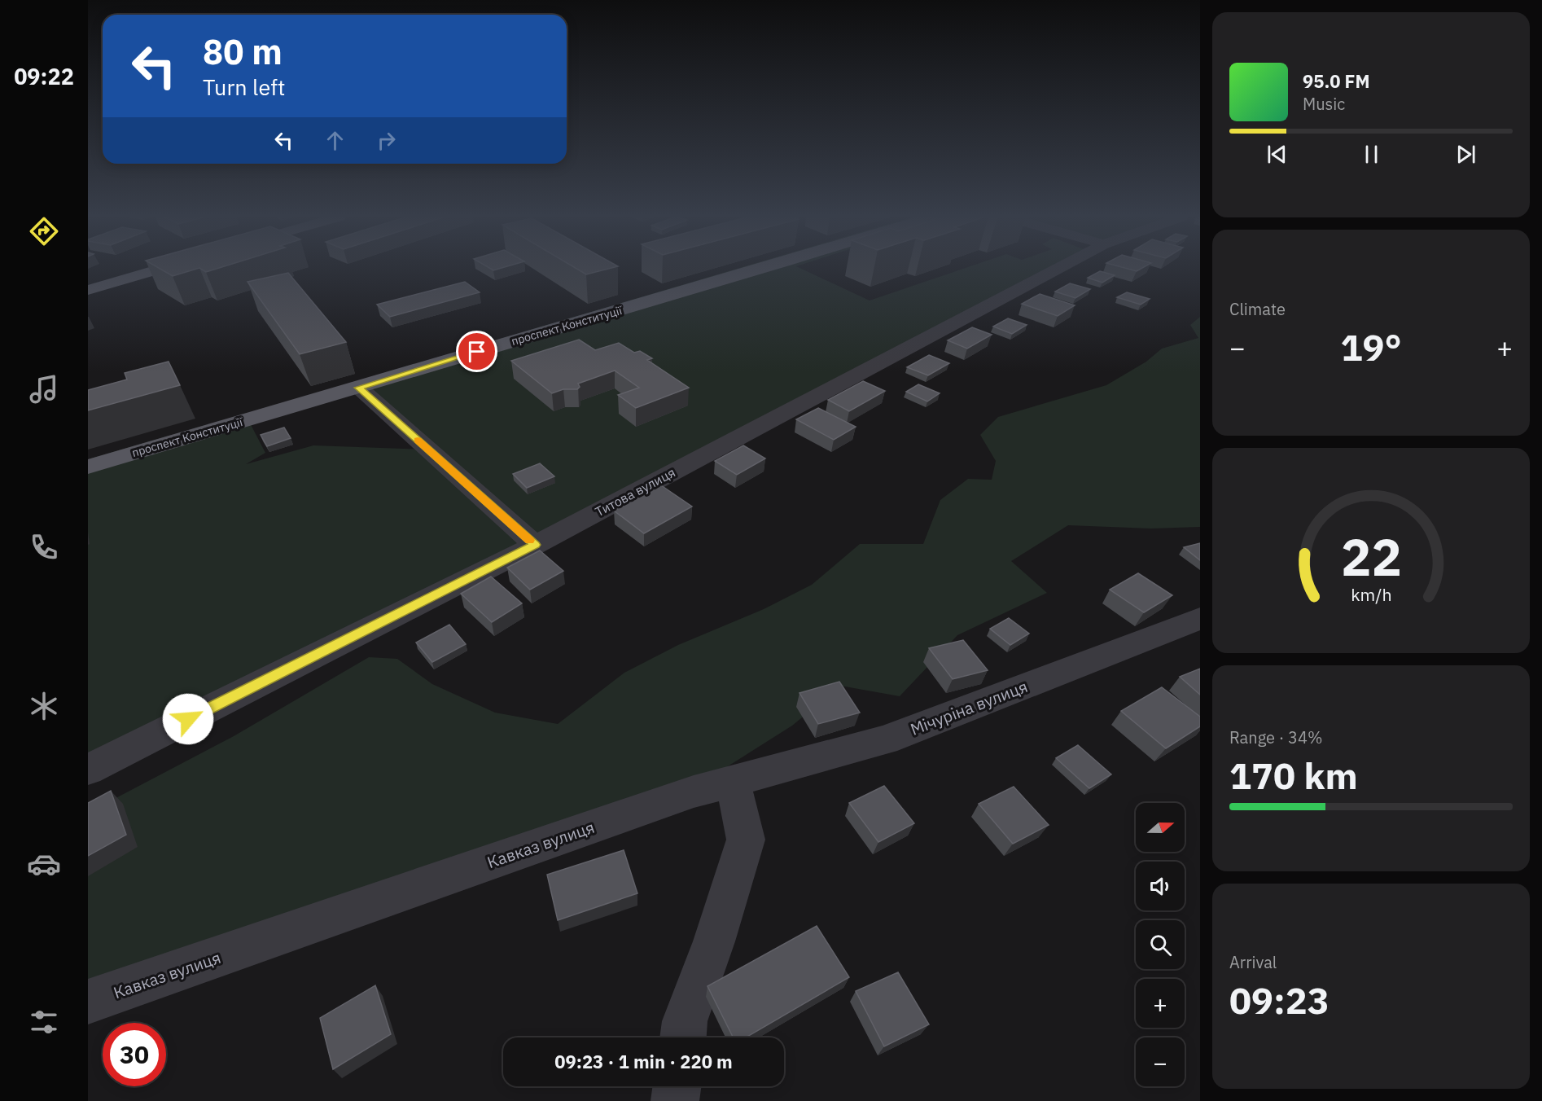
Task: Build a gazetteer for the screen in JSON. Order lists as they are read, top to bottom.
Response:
{
  "streets": {
    "main road": ["проспект Конституції"],
    "street": ["Титова вулиця", "Мічуріна вулиця", "Кавказ вулиця"]
  },
  "crossings": [
    ["Мічуріна вулиця", "Кавказ вулиця"]
  ],
  "north": "right",
  "page": {
    "tabs": "09:22",
    "turn": ["80 m", "Turn left"],
    "song": ["95.0 FM", "Music"],
    "tile": [
      "Climate",
      ["Range · 34%", "170 km"],
      ["Arrival", "09:23"]
    ],
    "heat": ["−", "19°", "+"],
    "map_buttons": ["+", "−"],
    "limit": "30",
    "trip": "09:23 · 1 min · 220 m",
    "gauge": ["22", "km/h"]
  }
}
